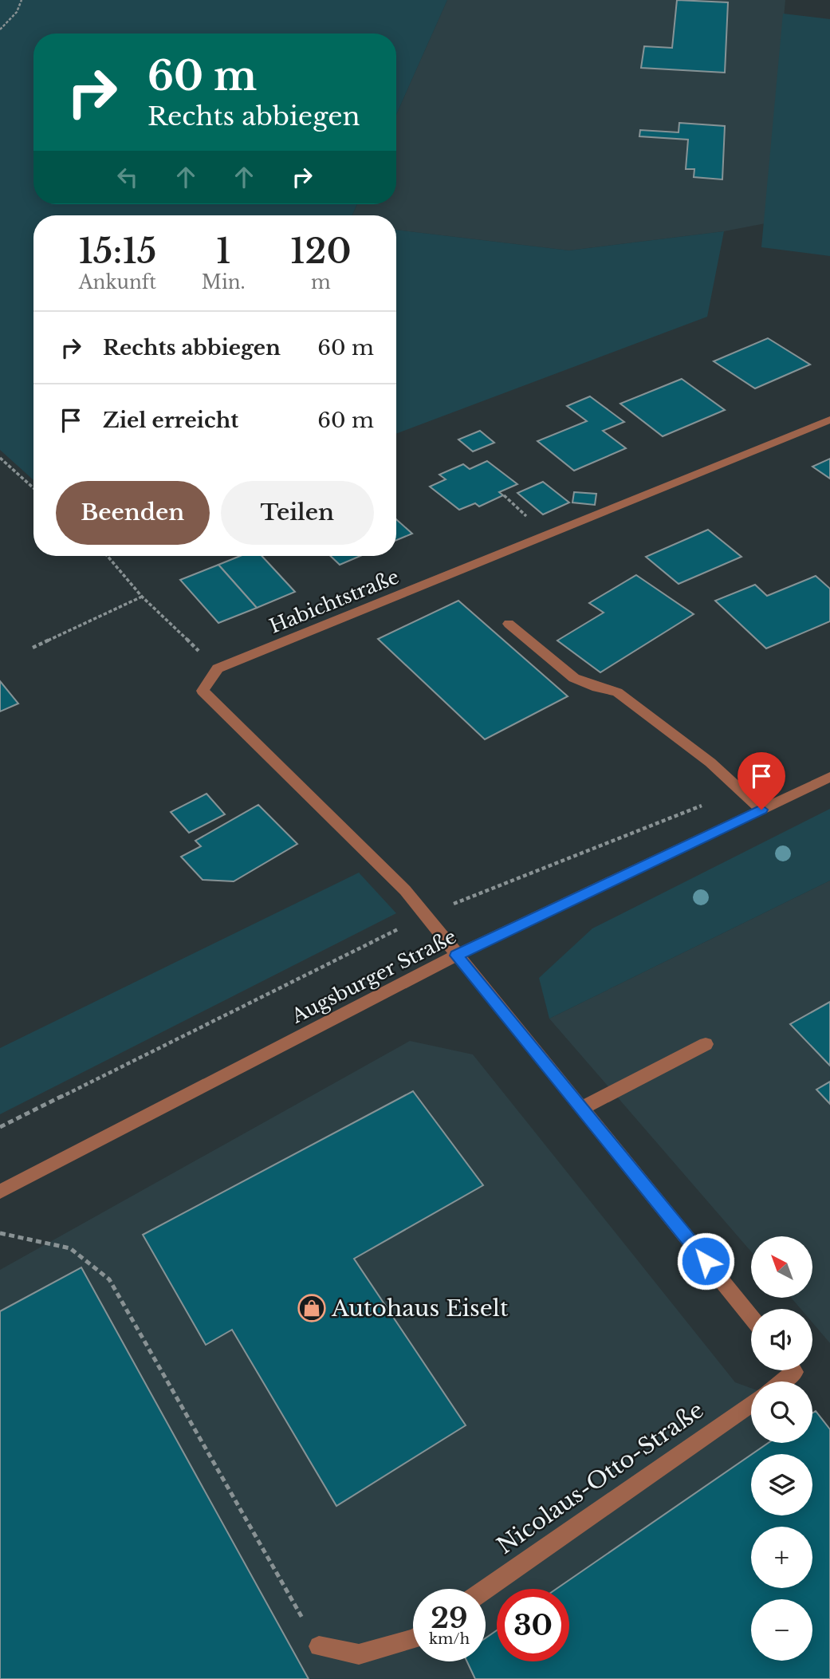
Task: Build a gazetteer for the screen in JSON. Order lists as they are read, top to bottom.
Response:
{
  "streets": {
    "street": ["Habichtstraße", "Augsburger Straße", "Nicolaus-Otto-Straße"]
  },
  "places": {
    "shop": ["Autohaus Eiselt"]
  },
  "north": "top left",
  "page": {
    "turn": ["60 m", "Rechts abbiegen"],
    "eta": [
      "15:15",
      "Ankunft",
      "1",
      "Min.",
      "120",
      "m"
    ],
    "list": [
      {
        "name": "Rechts abbiegen",
        "value": "60 m"
      },
      {
        "name": "Ziel erreicht",
        "value": "60 m"
      }
    ],
    "buttons": ["Beenden", "Teilen"],
    "map_buttons": ["+", "−"],
    "speed": "29 km/h",
    "limit": "30"
  }
}
